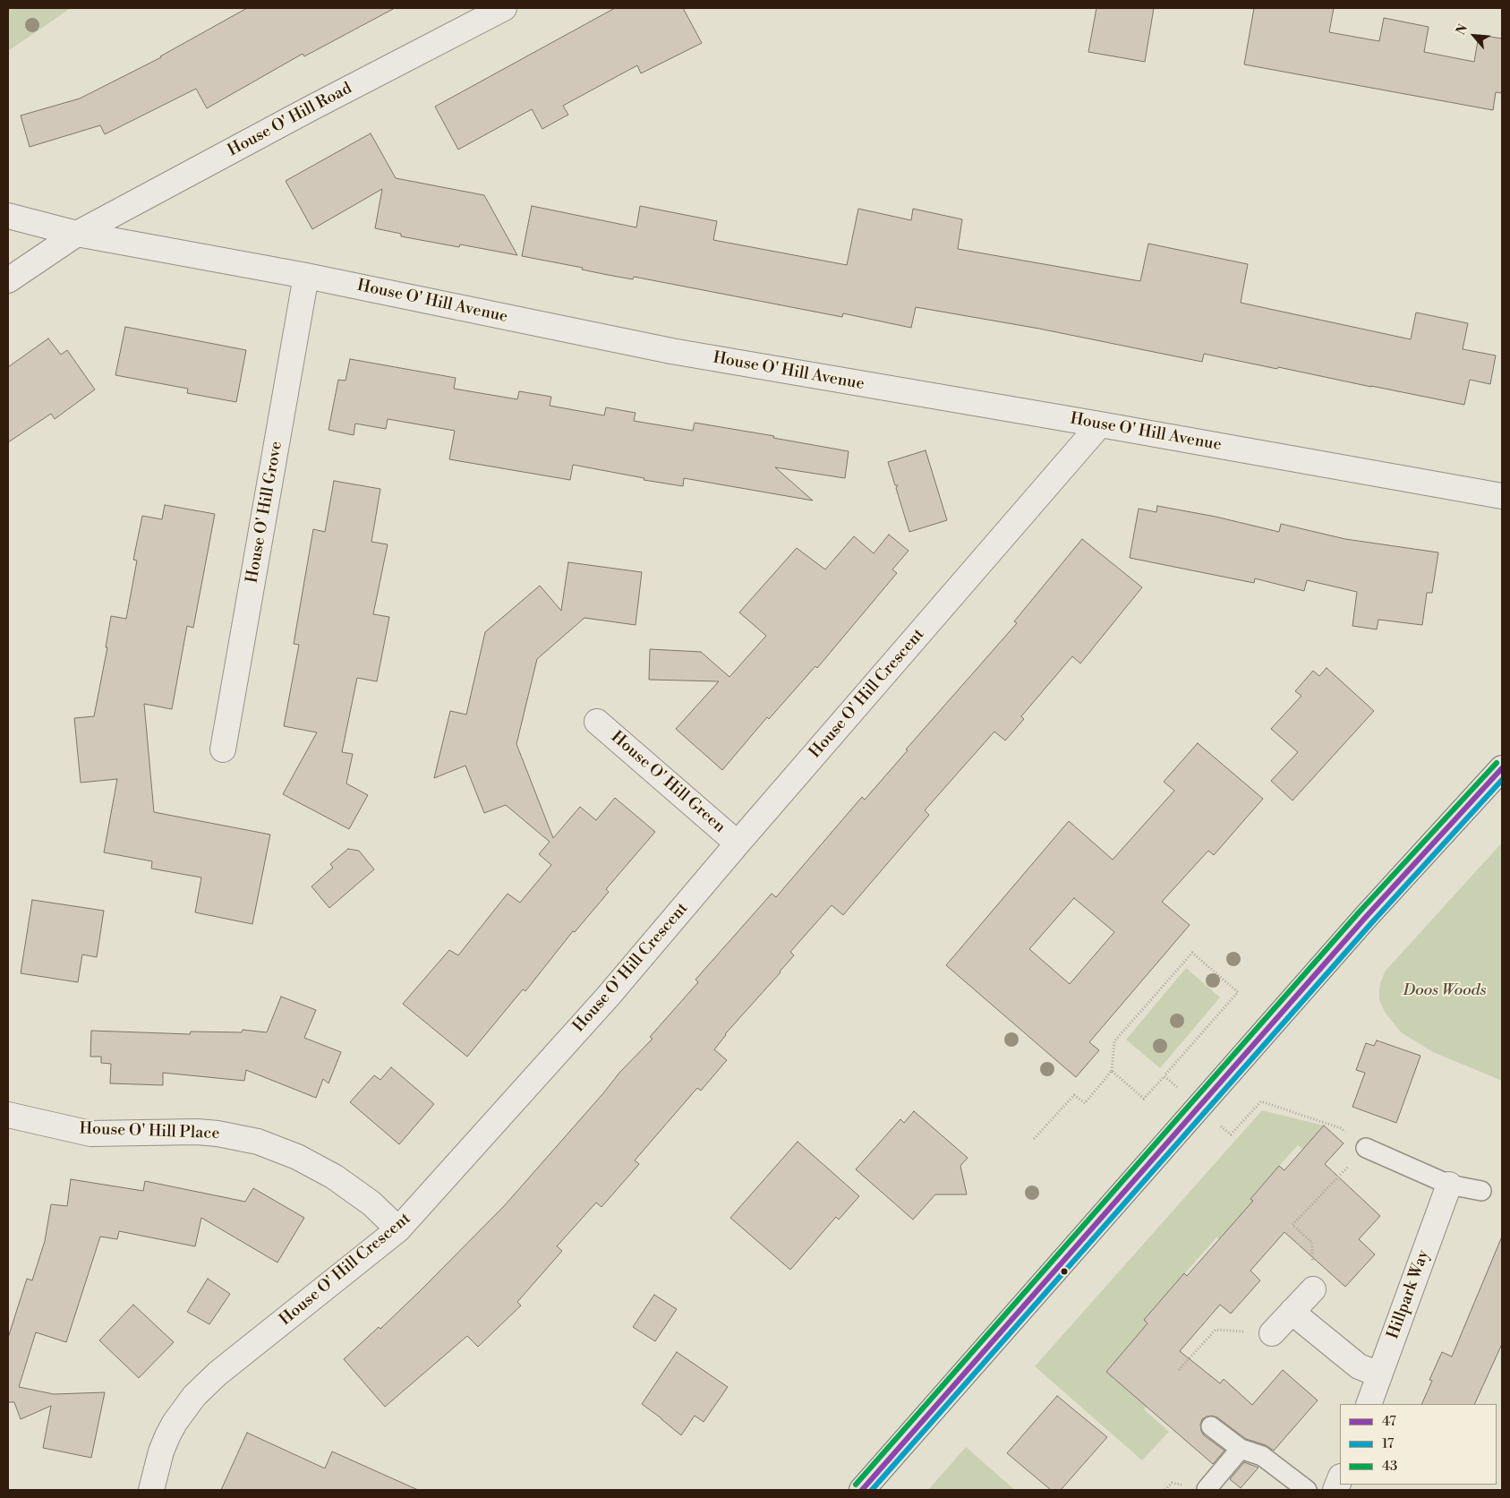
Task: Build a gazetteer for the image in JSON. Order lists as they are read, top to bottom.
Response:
{
  "streets": {
    "street": [
      "House O' Hill Road",
      "House O' Hill Avenue",
      "House O' Hill Grove",
      "House O' Hill Crescent",
      "House O' Hill Green",
      "House O' Hill Place",
      "Hillpark Way"
    ]
  },
  "crossings": [
    ["House O' Hill Road", "House O' Hill Avenue"],
    ["House O' Hill Avenue", "House O' Hill Grove"],
    ["House O' Hill Avenue", "House O' Hill Crescent"],
    ["House O' Hill Crescent", "House O' Hill Green"],
    ["House O' Hill Crescent", "House O' Hill Place"]
  ],
  "parks": ["Doos Woods"],
  "lines": ["transit line 43", "transit line 47", "transit line 17"],
  "legend": ["47", "17", "43"],
  "north": "top left"
}
